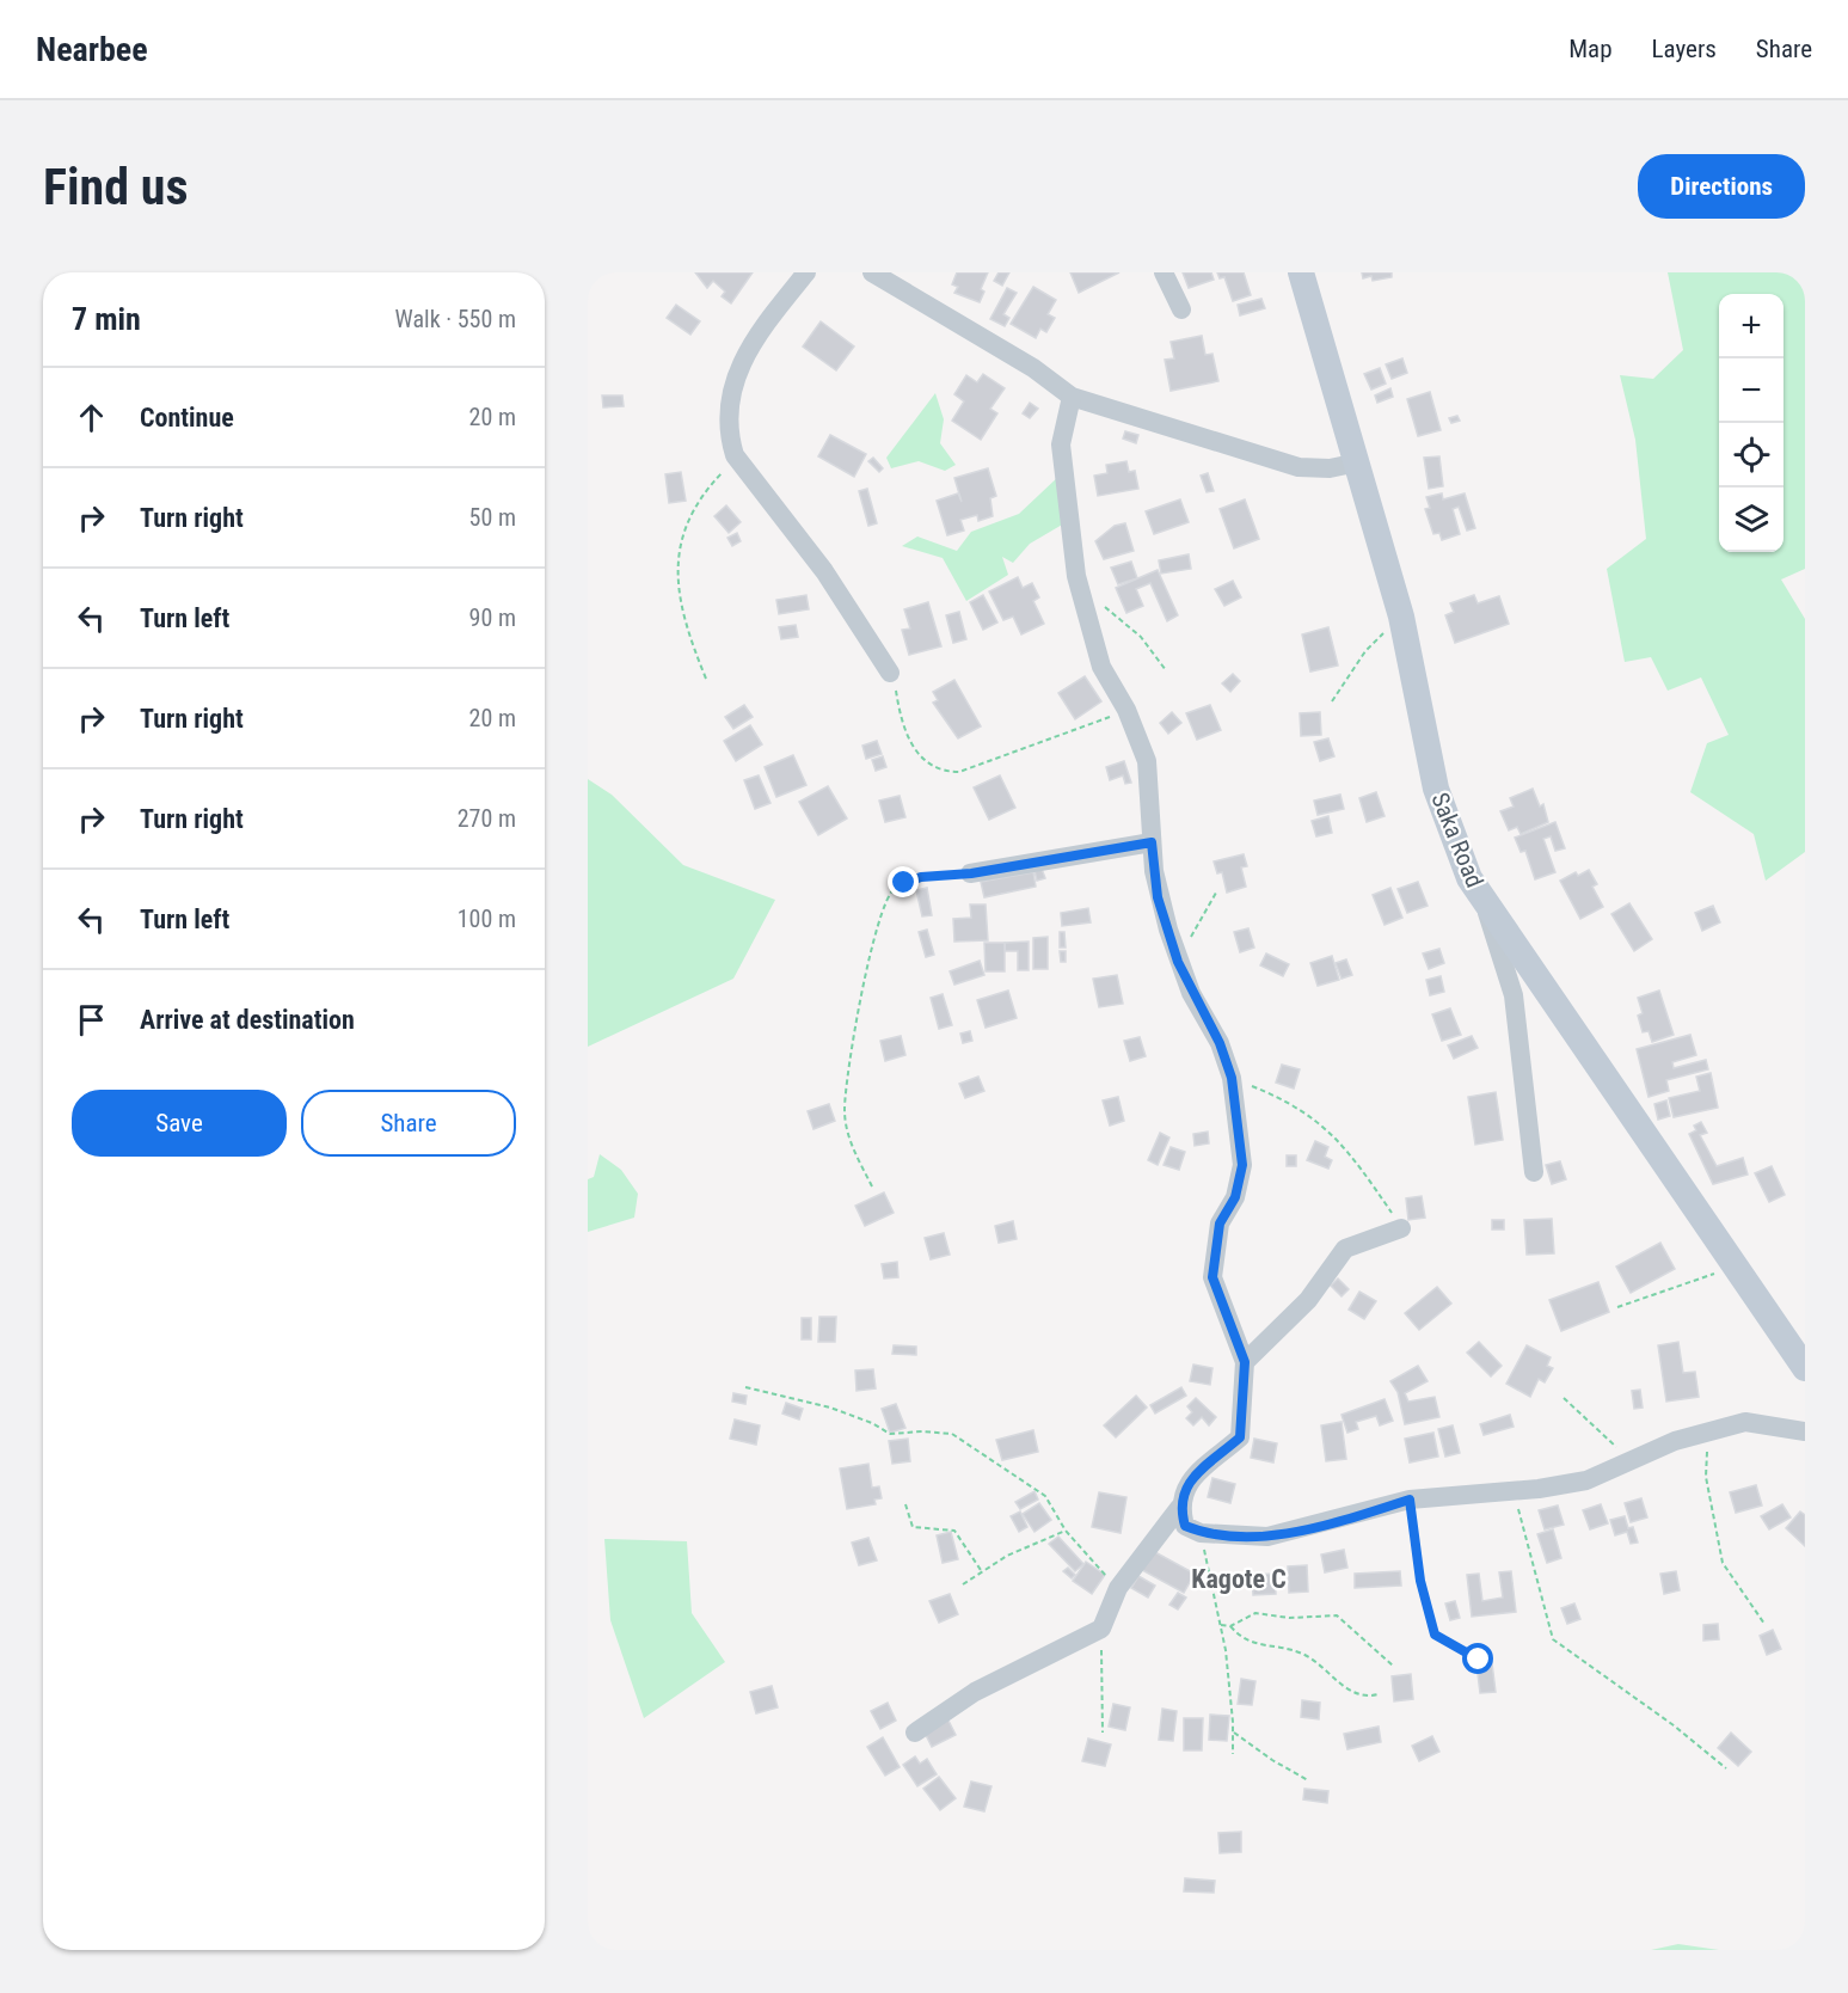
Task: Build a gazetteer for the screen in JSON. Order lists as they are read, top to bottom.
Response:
{
  "streets": {
    "main road": ["Saka Road"]
  },
  "districts": ["Kagote C"],
  "page": {
    "header": "Nearbee",
    "nav": ["Map", "Layers", "Share"],
    "buttons": [
      "Directions",
      ["Save", "Share"]
    ],
    "title": "Find us",
    "heading": ["7 min", "Walk · 550 m"],
    "map_buttons": ["+", "−"],
    "list": [
      ["Continue", "20 m"],
      ["Turn right", "50 m"],
      ["Turn left", "90 m"],
      ["Turn right", "20 m"],
      ["Turn right", "270 m"],
      ["Turn left", "100 m"],
      "Arrive at destination"
    ]
  }
}
